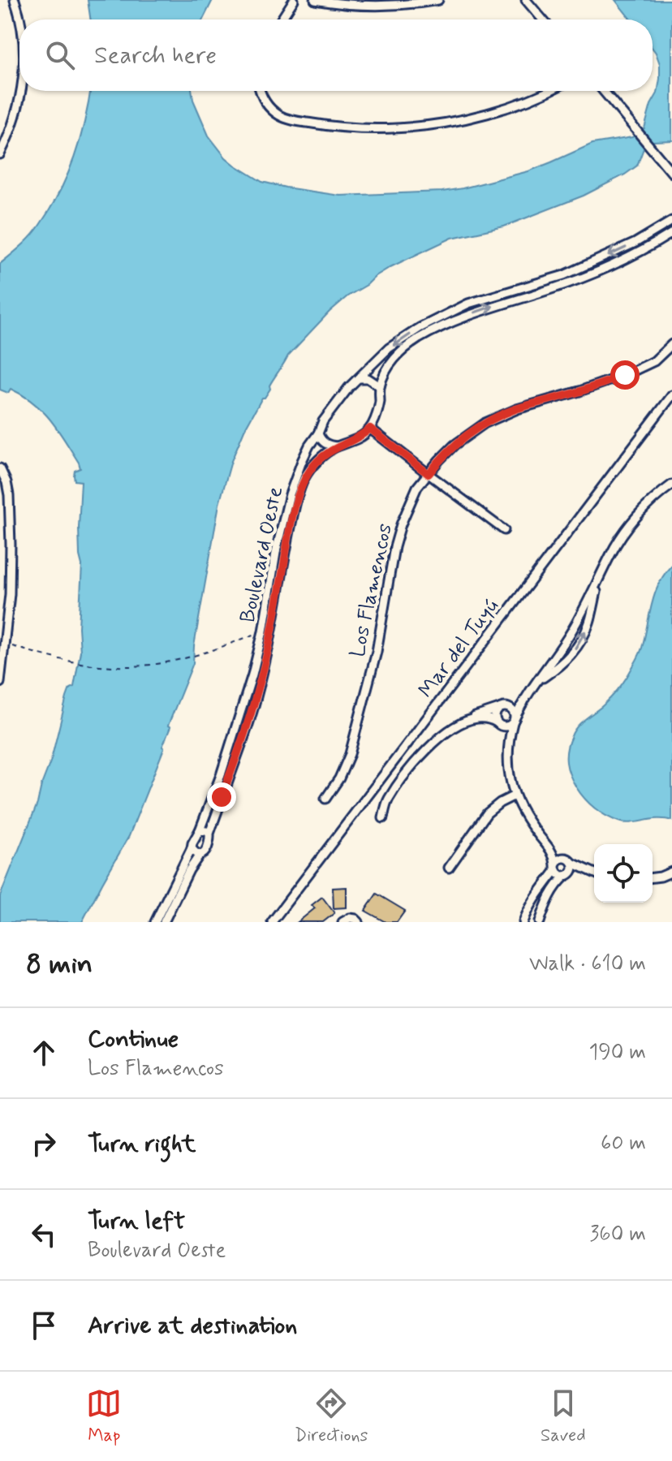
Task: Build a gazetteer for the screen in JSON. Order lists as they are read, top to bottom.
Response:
{
  "streets": {
    "street": ["Boulevard Oeste", "Los Flamencos", "Mar del Tuyú"]
  },
  "page": {
    "search": "Search here",
    "heading": ["8 min", "Walk · 610 m"],
    "list": [
      ["Continue", "Los Flamencos", "190 m"],
      ["Turn right", "60 m"],
      ["Turn left", "Boulevard Oeste", "360 m"],
      "Arrive at destination"
    ],
    "nav": ["Map", "Directions", "Saved"]
  }
}
